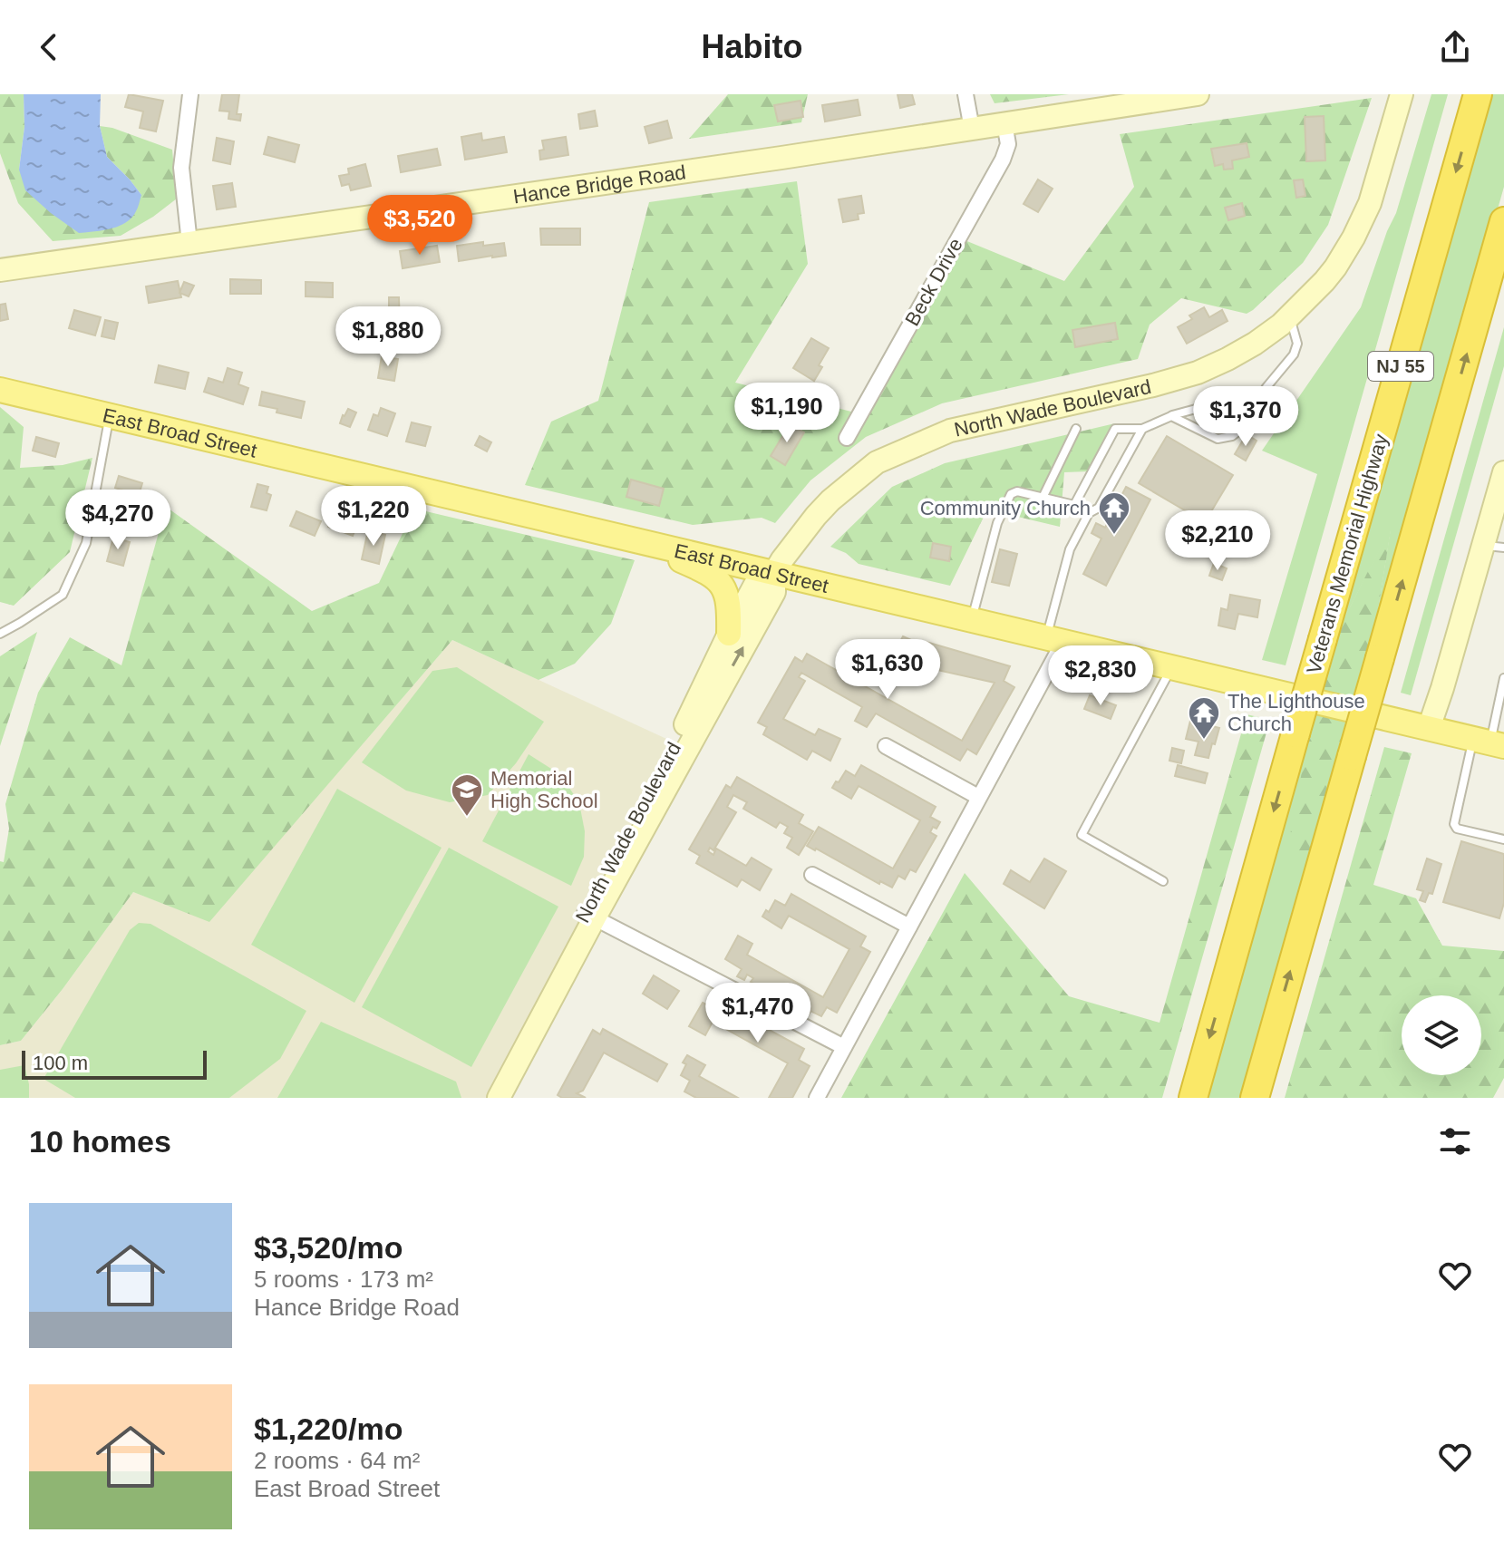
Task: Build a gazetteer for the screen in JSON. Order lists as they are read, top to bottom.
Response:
{
  "streets": {
    "highway": ["NJ 55", "Veterans Memorial Highway"],
    "main road": ["Hance Bridge Road", "North Wade Boulevard", "East Broad Street"],
    "street": ["Beck Drive"]
  },
  "crossings": [
    ["Hance Bridge Road", "Beck Drive"],
    ["North Wade Boulevard", "East Broad Street"]
  ],
  "places": {
    "temple": ["Community Church", "The Lighthouse Church"],
    "school or university": ["Memorial High School"]
  },
  "scale_bar": "100 m",
  "page": {
    "header": "Habito",
    "price": [
      "$3,520",
      "$1,880",
      "$1,190",
      "$1,370",
      "$1,220",
      "$4,270",
      "$2,210",
      "$1,630",
      "$2,830",
      "$1,470"
    ],
    "scale": "100 m",
    "heading": "10 homes",
    "list": [
      {
        "name": "$3,520/mo",
        "note": "5 rooms · 173 m² · Hance Bridge Road"
      },
      {
        "name": "$1,220/mo",
        "note": "2 rooms · 64 m² · East Broad Street"
      }
    ]
  }
}
